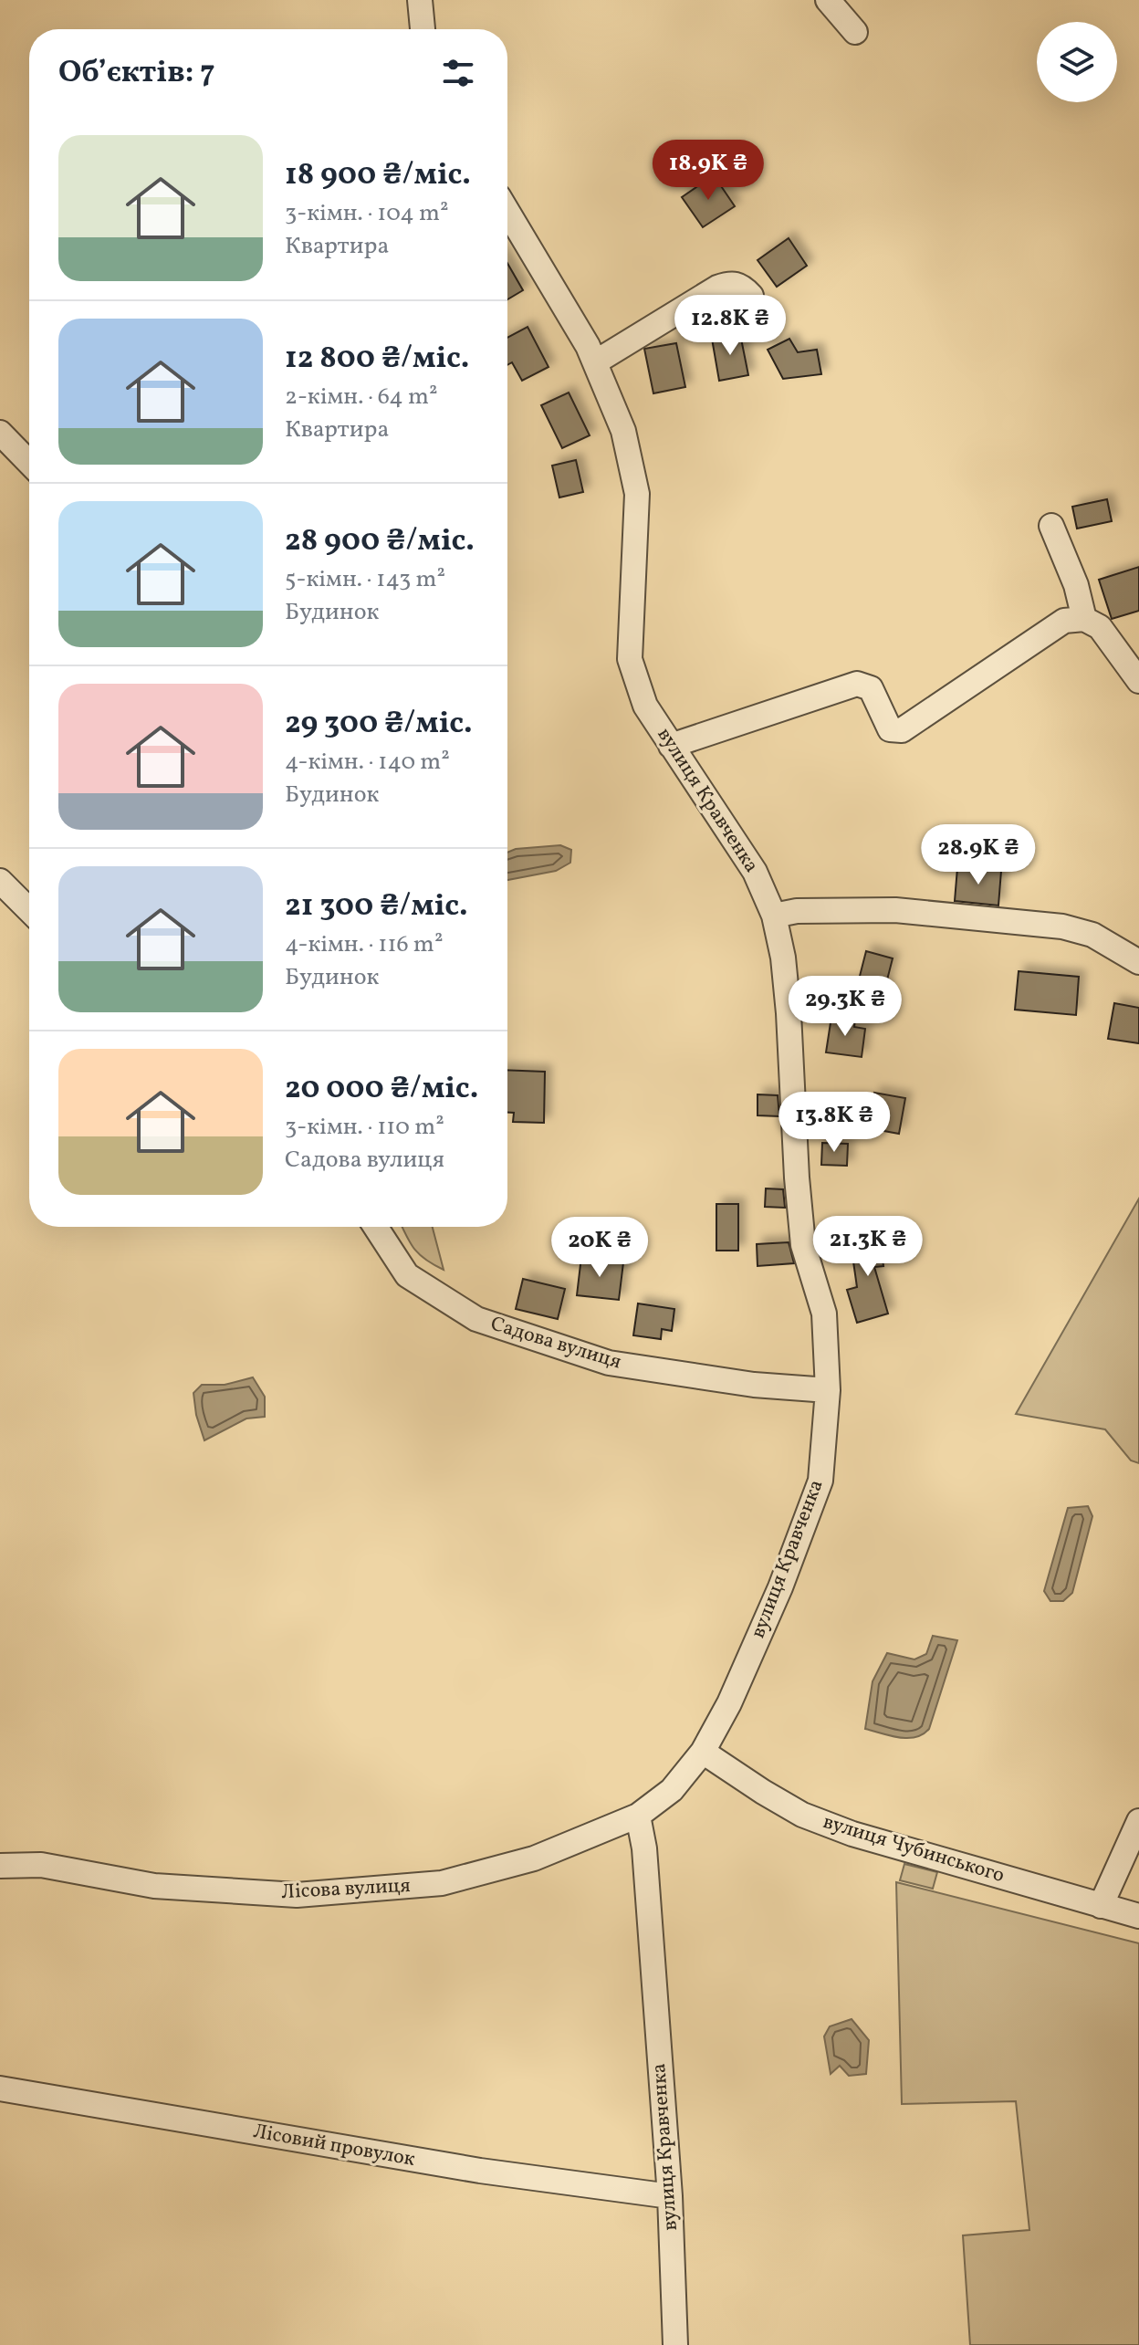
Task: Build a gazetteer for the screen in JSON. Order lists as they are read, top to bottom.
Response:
{
  "streets": {
    "street": [
      "вулиця Кравченка",
      "Садова вулиця",
      "вулиця Чубинського",
      "Лісова вулиця",
      "Лісовий провулок"
    ]
  },
  "crossings": [
    ["вулиця Кравченка", "Садова вулиця"],
    ["вулиця Кравченка", "вулиця Чубинського"],
    ["вулиця Кравченка", "Лісова вулиця"],
    ["вулиця Кравченка", "Лісовий провулок"]
  ],
  "page": {
    "heading": "Об’єктів: 7",
    "list": [
      {
        "name": "18 900 ₴/міс.",
        "note": "3-кімн. · 104 m² · Квартира"
      },
      {
        "name": "12 800 ₴/міс.",
        "note": "2-кімн. · 64 m² · Квартира"
      },
      {
        "name": "28 900 ₴/міс.",
        "note": "5-кімн. · 143 m² · Будинок"
      },
      {
        "name": "29 300 ₴/міс.",
        "note": "4-кімн. · 140 m² · Будинок"
      },
      {
        "name": "21 300 ₴/міс.",
        "note": "4-кімн. · 116 m² · Будинок"
      },
      {
        "name": "20 000 ₴/міс.",
        "note": "3-кімн. · 110 m² · Садова вулиця"
      }
    ],
    "price": [
      "18.9K ₴",
      "12.8K ₴",
      "28.9K ₴",
      "29.3K ₴",
      "13.8K ₴",
      "21.3K ₴",
      "20K ₴"
    ]
  }
}
